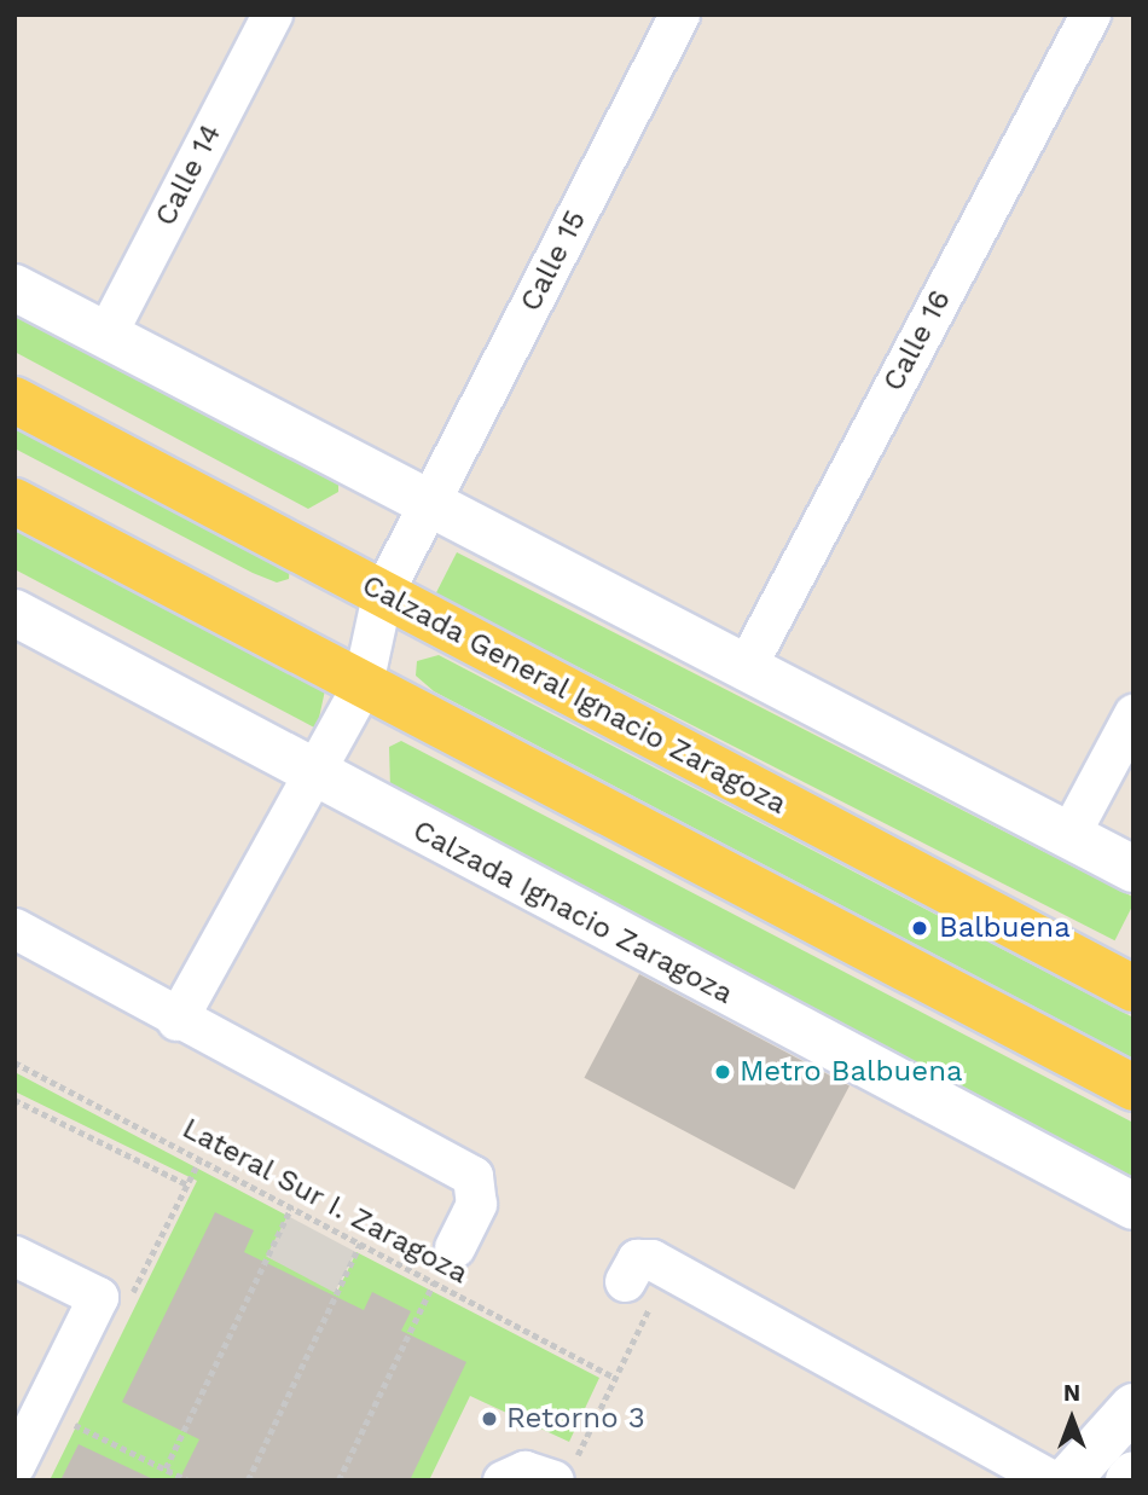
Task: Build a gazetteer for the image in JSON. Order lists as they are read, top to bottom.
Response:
{
  "streets": {
    "main road": ["Calzada General Ignacio Zaragoza", "Calzada Ignacio Zaragoza"],
    "street": ["Calle 14", "Calle 15", "Calle 16"],
    "path": ["Lateral Sur I. Zaragoza"]
  },
  "crossings": [
    ["Calle 15", "Calzada General Ignacio Zaragoza"],
    ["Calle 15", "Calzada Ignacio Zaragoza"]
  ],
  "places": ["Balbuena", "Metro Balbuena", "Retorno 3"],
  "north": "top"
}
